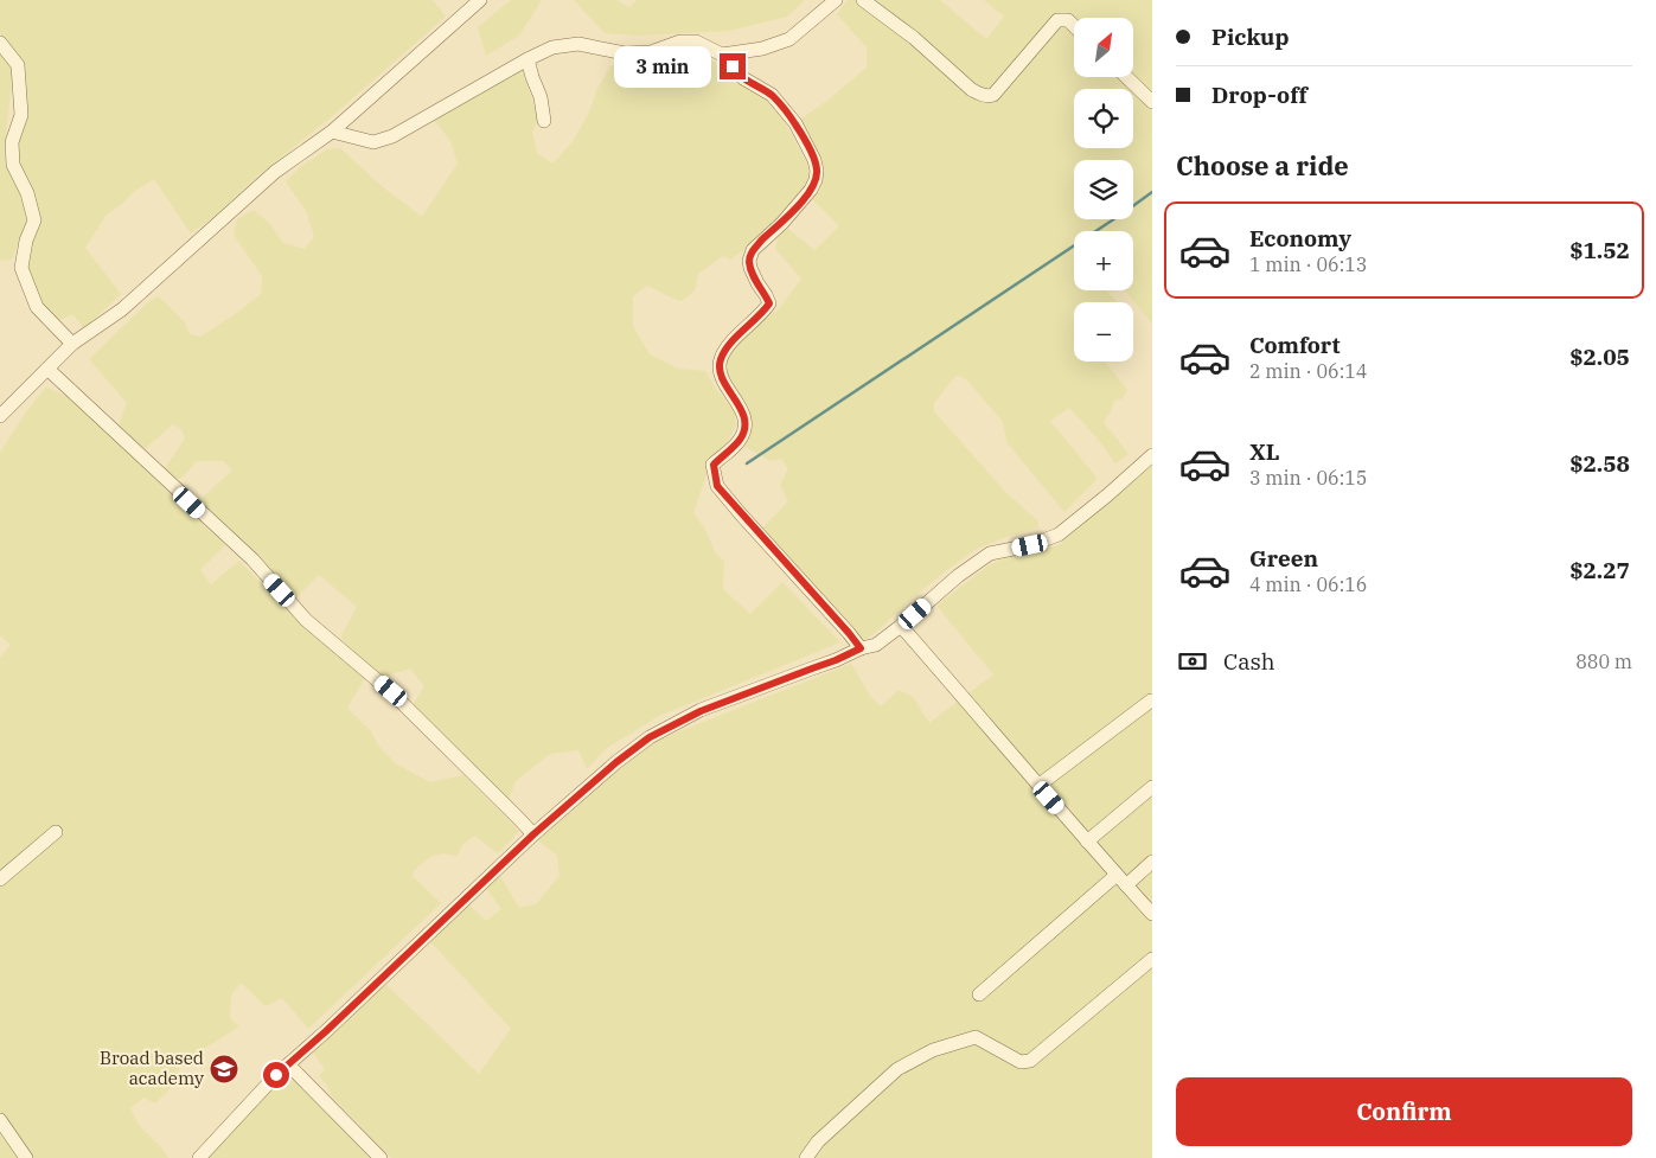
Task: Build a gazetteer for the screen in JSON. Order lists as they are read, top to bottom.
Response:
{
  "places": {
    "school or university": ["Broad based academy"]
  },
  "north": "top right",
  "page": {
    "banner": ["Pickup", "Drop-off"],
    "map_buttons": ["+", "−"],
    "bubble": "3 min",
    "heading": "Choose a ride",
    "list": [
      {
        "name": "Economy",
        "note": "1 min · 06:13",
        "value": "$1.52"
      },
      {
        "name": "Comfort",
        "note": "2 min · 06:14",
        "value": "$2.05"
      },
      {
        "name": "XL",
        "note": "3 min · 06:15",
        "value": "$2.58"
      },
      {
        "name": "Green",
        "note": "4 min · 06:16",
        "value": "$2.27"
      }
    ],
    "pay": ["Cash", "880 m"],
    "buttons": "Confirm"
  }
}
